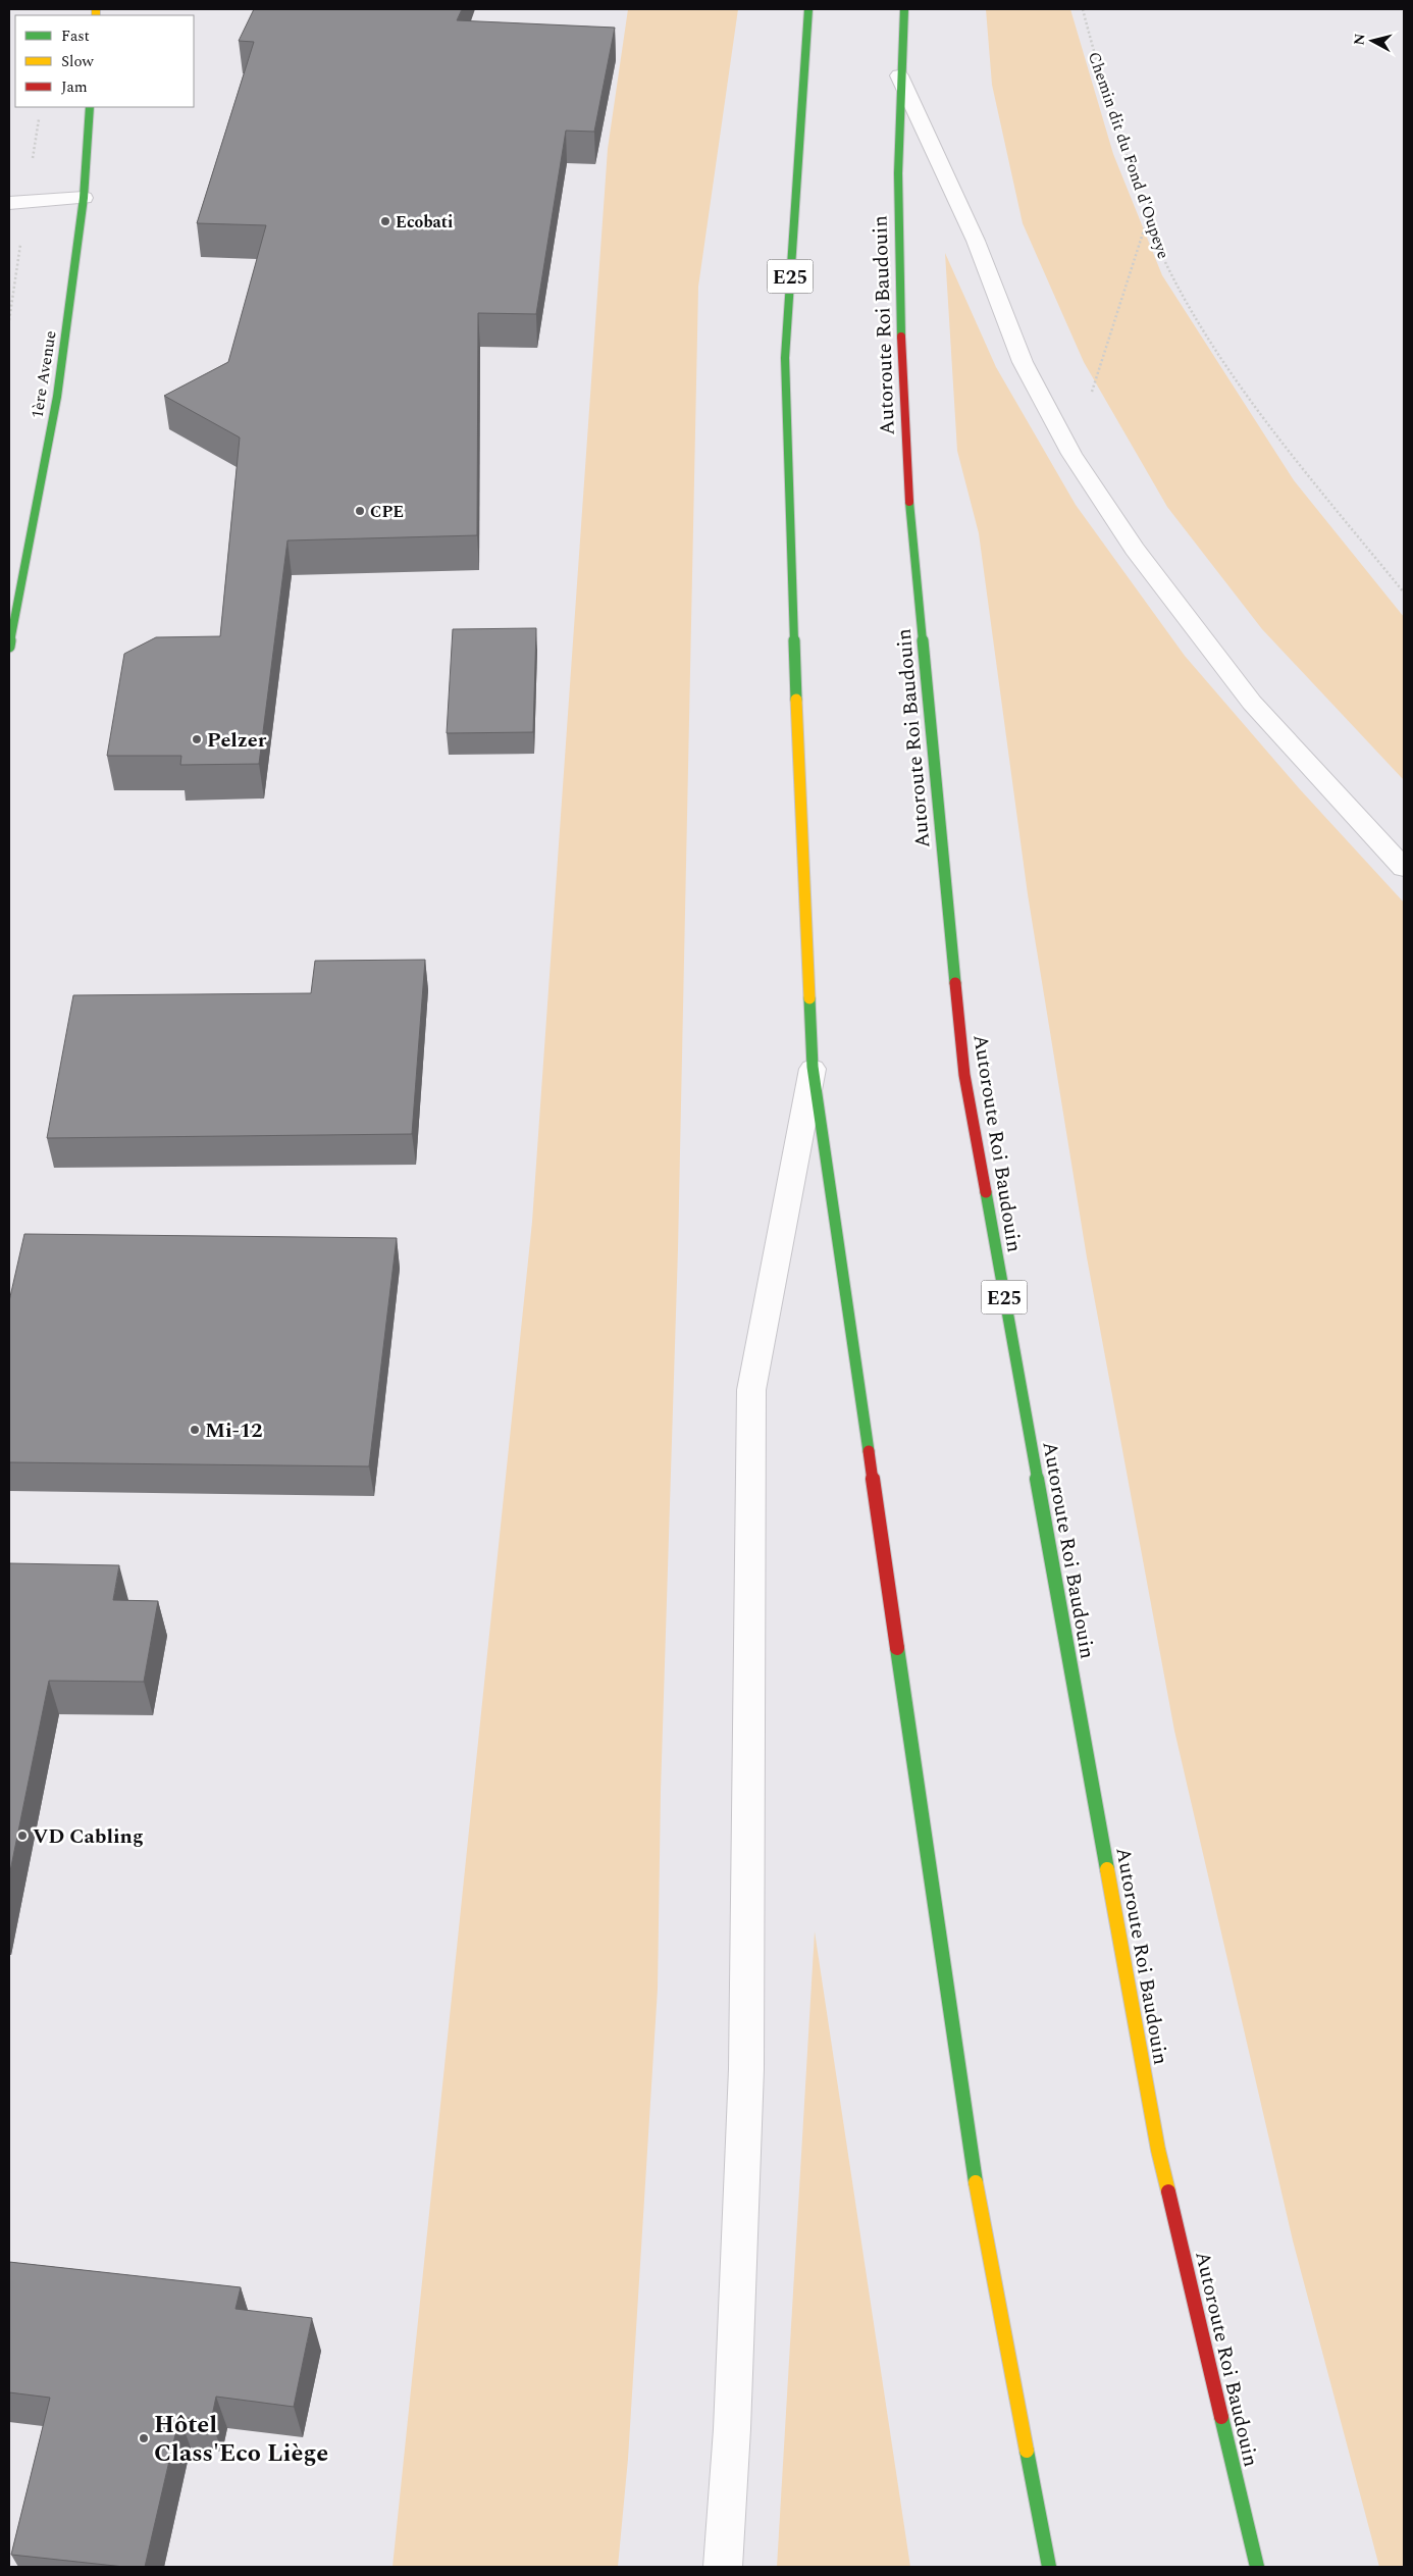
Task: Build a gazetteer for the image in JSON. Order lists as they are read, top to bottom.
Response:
{
  "streets": {
    "main road": ["E25", "Autoroute Roi Baudouin", "1ère Avenue"],
    "path": ["Chemin dit du Fond d'Oupeye"]
  },
  "places": [
    "Ecobati",
    "CPE",
    "Pelzer",
    "Mi-12",
    "VD Cabling",
    "Hôtel Class'Eco Liège"
  ],
  "legend": ["Fast", "Slow", "Jam"],
  "north": "left"
}
